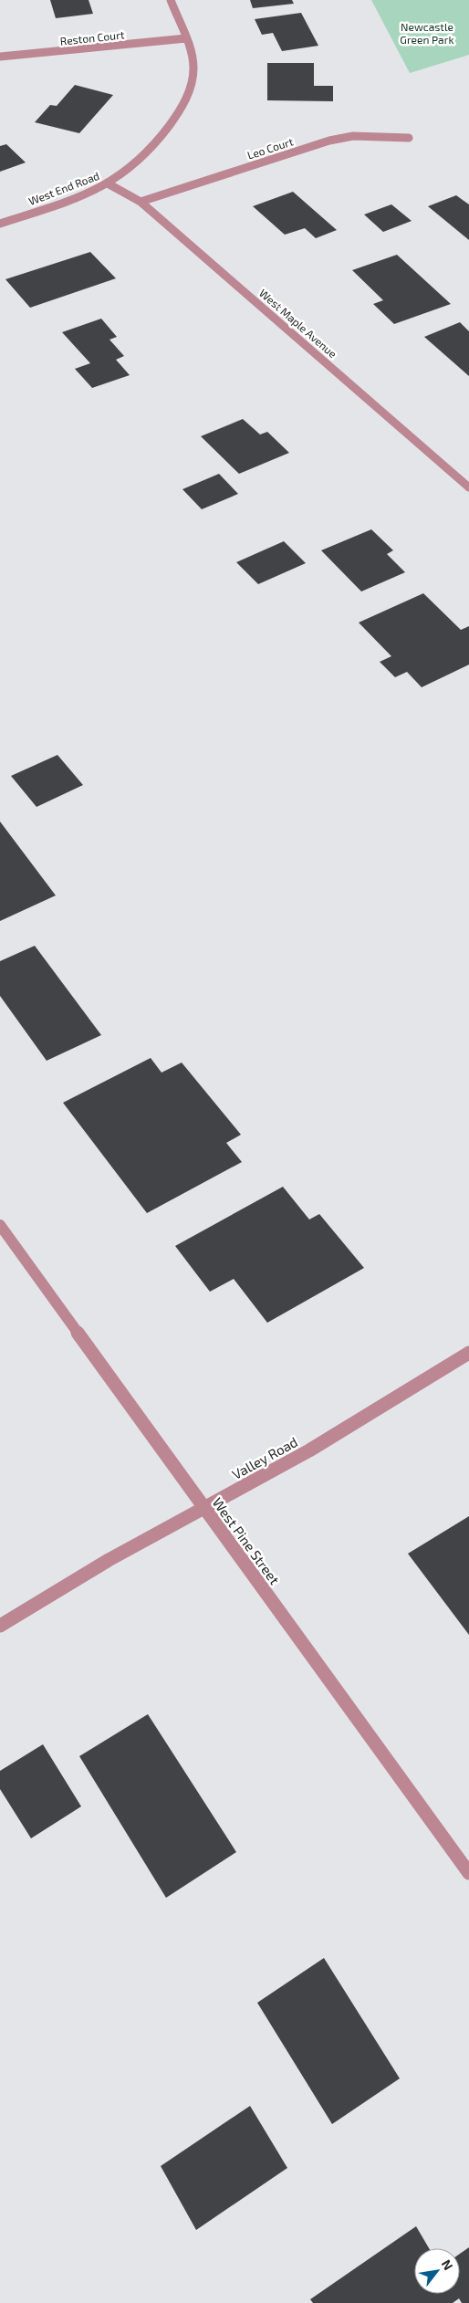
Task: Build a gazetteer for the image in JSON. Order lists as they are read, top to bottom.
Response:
{
  "streets": {
    "street": [
      "Reston Court",
      "Leo Court",
      "West End Road",
      "West Maple Avenue",
      "Valley Road",
      "West Pine Street"
    ]
  },
  "crossings": [
    ["Reston Court", "West End Road"],
    ["Leo Court", "West Maple Avenue"],
    ["West End Road", "West Maple Avenue"],
    ["Valley Road", "West Pine Street"]
  ],
  "parks": ["Newcastle Green Park"],
  "north": "top right"
}
